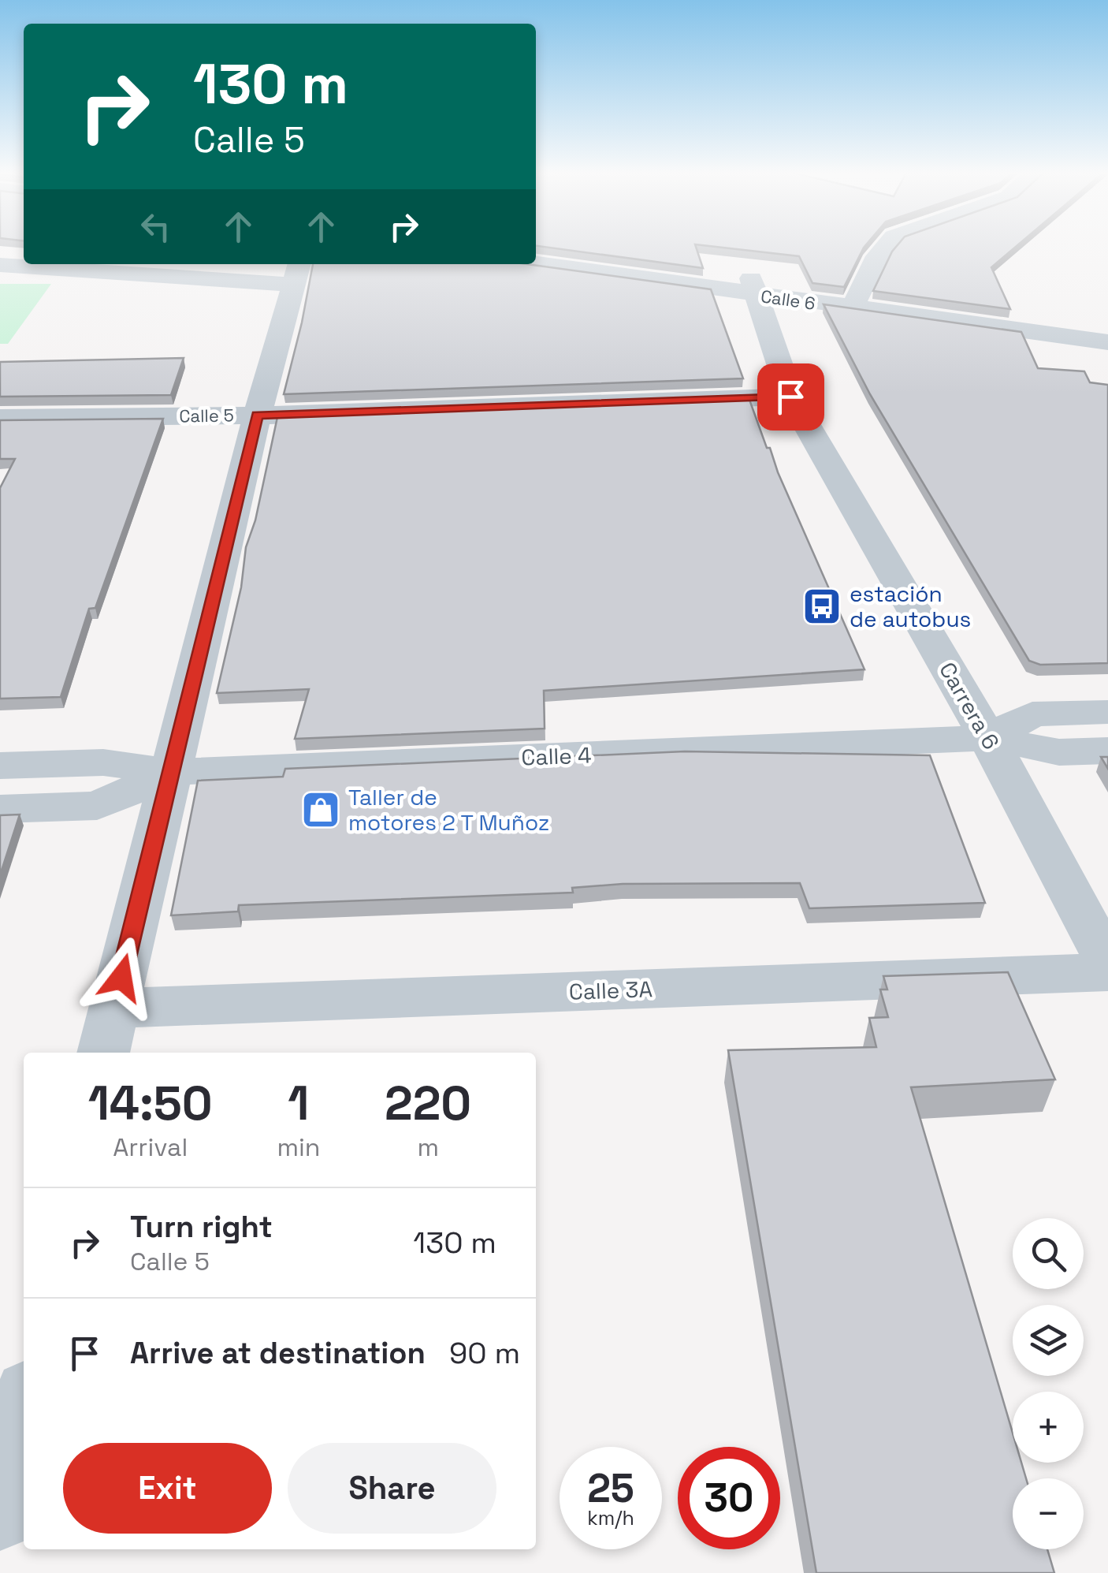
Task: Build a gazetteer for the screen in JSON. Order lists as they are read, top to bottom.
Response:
{
  "streets": {
    "street": [
      "Calle 6",
      "Calle 5",
      "Carrera 6",
      "Calle 4",
      "Calle 3A"
    ]
  },
  "crossings": [
    ["Calle 6", "Carrera 6"],
    ["Calle 5", "Carrera 6"],
    ["Carrera 6", "Calle 4"]
  ],
  "places": {
    "bus stop": ["estación de autobus"],
    "shop": ["Taller de motores 2 T Muñoz"]
  },
  "page": {
    "turn": ["130 m", "Calle 5"],
    "eta": [
      "14:50",
      "Arrival",
      "1",
      "min",
      "220",
      "m"
    ],
    "list": [
      {
        "name": "Turn right",
        "note": "Calle 5",
        "value": "130 m"
      },
      {
        "name": "Arrive at destination",
        "value": "90 m"
      }
    ],
    "map_buttons": ["+", "−"],
    "buttons": ["Exit", "Share"],
    "speed": "25 km/h",
    "limit": "30"
  }
}
